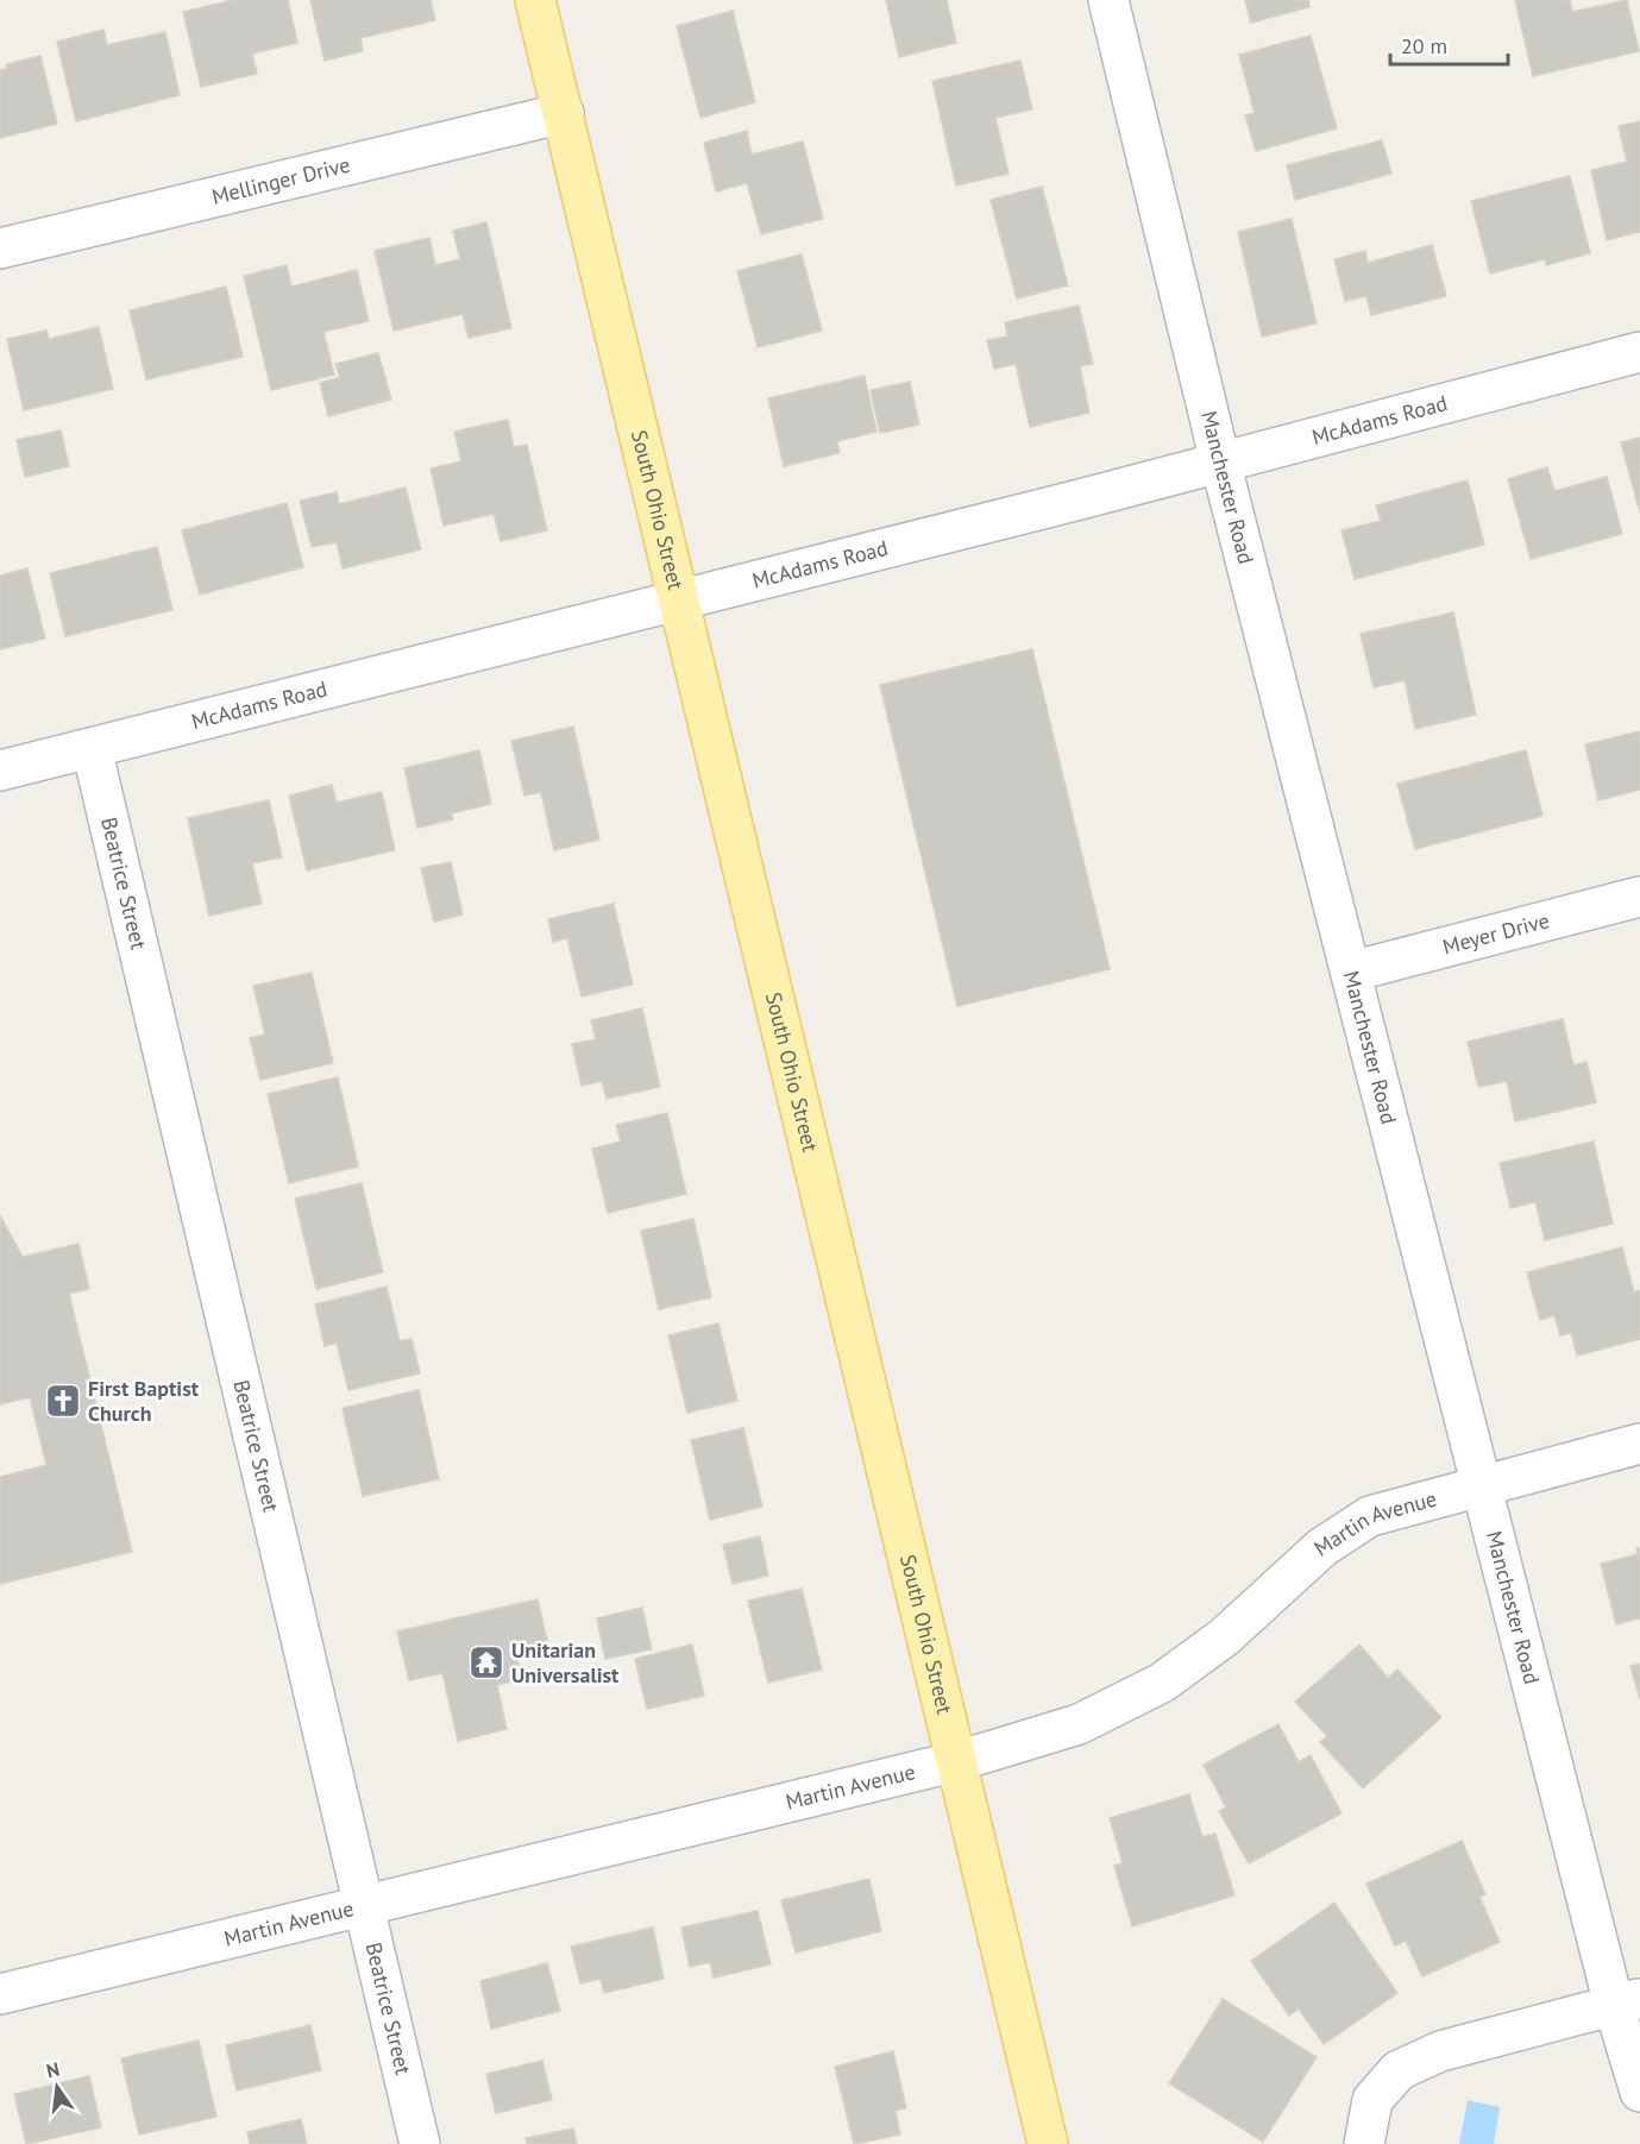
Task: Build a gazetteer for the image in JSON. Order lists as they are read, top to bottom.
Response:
{
  "streets": {
    "main road": ["South Ohio Street"],
    "street": [
      "Mellinger Drive",
      "McAdams Road",
      "Manchester Road",
      "Beatrice Street",
      "Meyer Drive",
      "Martin Avenue"
    ]
  },
  "crossings": [
    ["Mellinger Drive", "South Ohio Street"],
    ["McAdams Road", "Manchester Road"],
    ["McAdams Road", "South Ohio Street"],
    ["McAdams Road", "Beatrice Street"],
    ["Manchester Road", "Meyer Drive"],
    ["Manchester Road", "Martin Avenue"],
    ["South Ohio Street", "Martin Avenue"],
    ["Beatrice Street", "Martin Avenue"]
  ],
  "places": {
    "church": ["First Baptist Church"],
    "temple": ["Unitarian Universalist"]
  },
  "scale_bar": "20 m",
  "north": "top"
}
